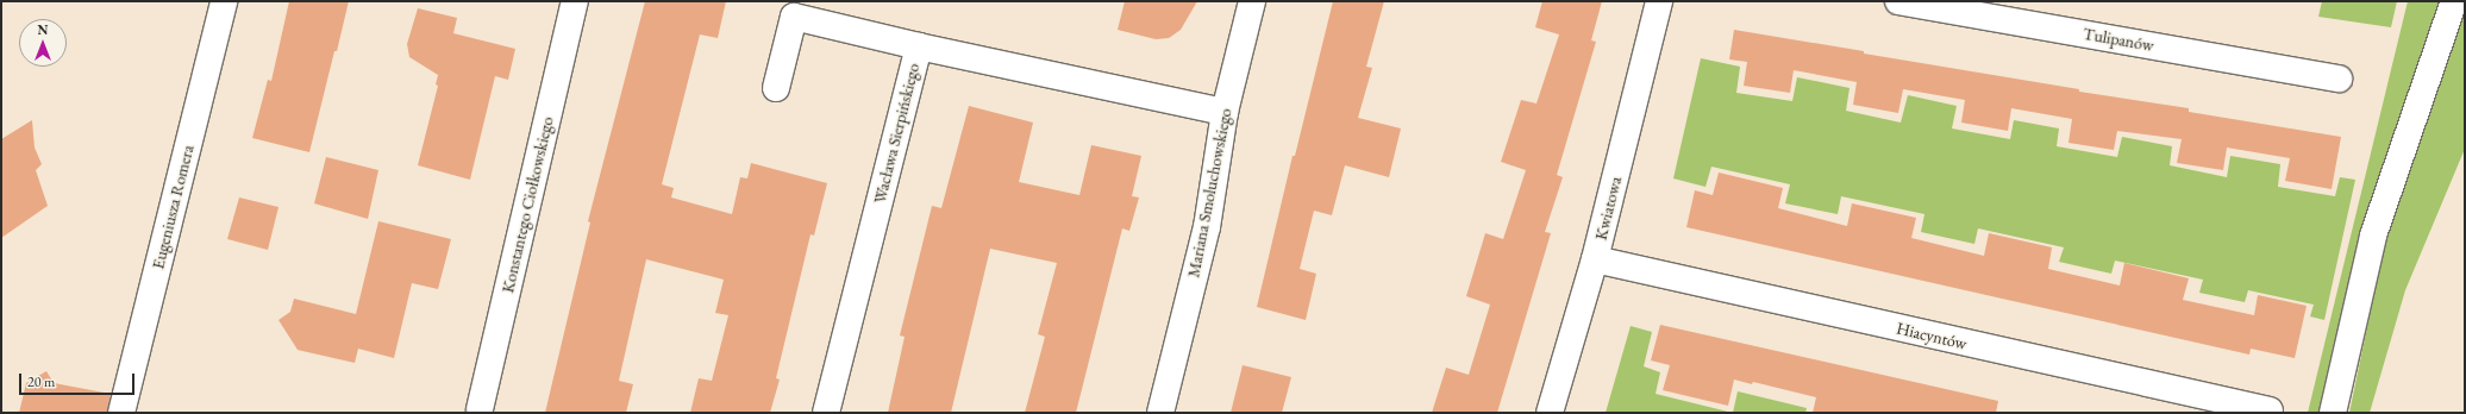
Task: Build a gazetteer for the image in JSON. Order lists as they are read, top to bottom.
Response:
{
  "streets": {
    "street": [
      "Tulipanów",
      "Wacława Sierpińskiego",
      "Mariana Smoluchowskiego",
      "Konstantego Ciołkowskiego",
      "Eugeniusza Romera",
      "Kwiatowa",
      "Hiacyntów"
    ]
  },
  "crossings": [
    ["Wacława Sierpińskiego", "Mariana Smoluchowskiego"],
    ["Kwiatowa", "Hiacyntów"]
  ],
  "scale_bar": "20 m",
  "north": "top"
}
